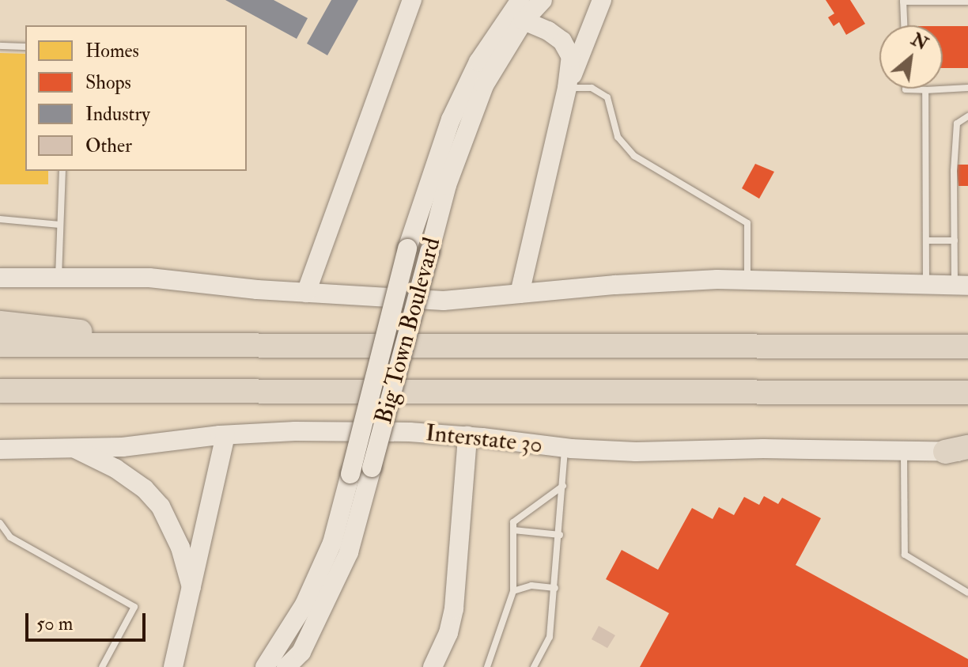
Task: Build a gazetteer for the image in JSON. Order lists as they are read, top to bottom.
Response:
{
  "streets": {
    "main road": ["Big Town Boulevard", "Interstate 30"]
  },
  "legend": [
    "Homes",
    "Shops",
    "Industry",
    "Other"
  ],
  "scale_bar": "50 m",
  "north": "top right"
}
